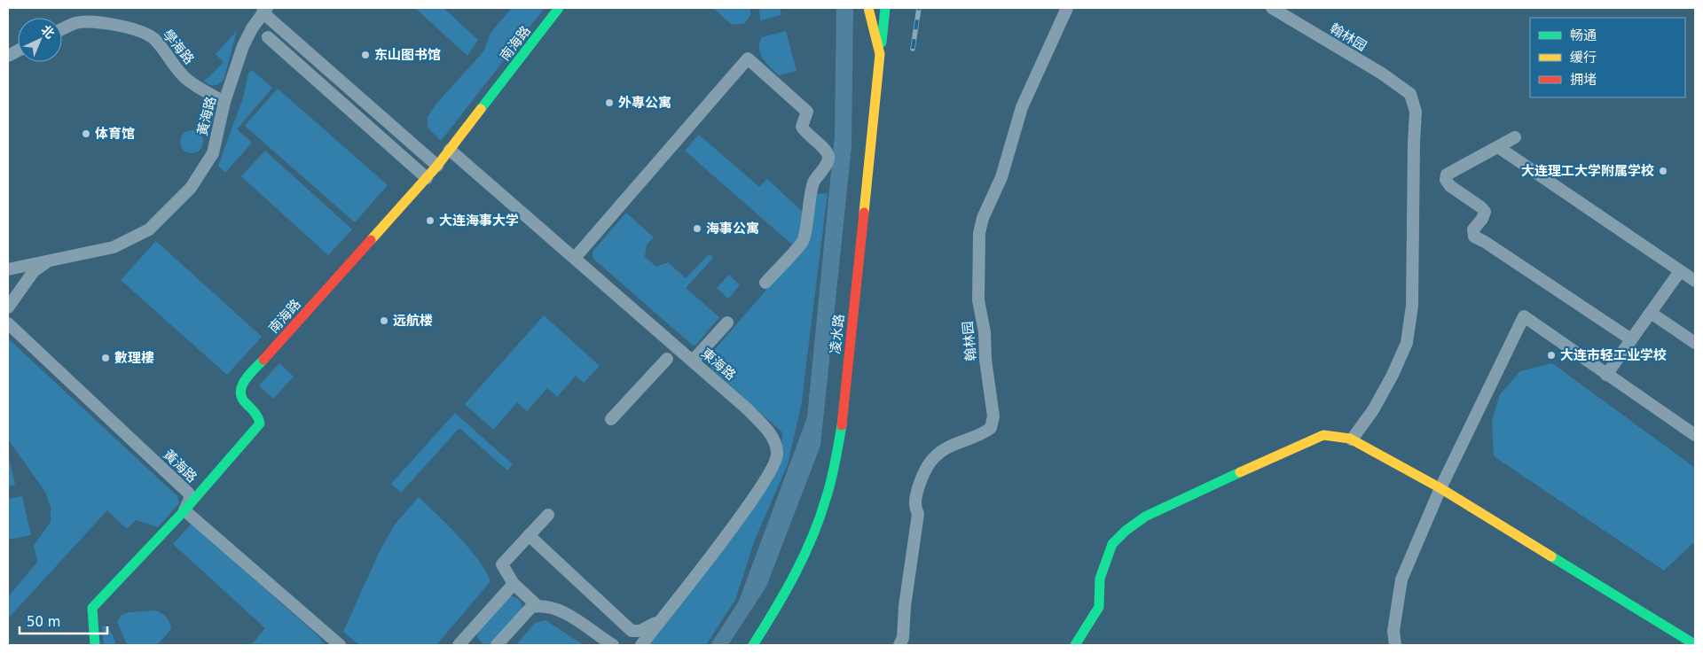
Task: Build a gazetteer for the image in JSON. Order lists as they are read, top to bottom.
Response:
{
  "streets": {
    "street": [
      "翰林园",
      "南海路",
      "學海路",
      "黃海路",
      "凌水路",
      "東海路"
    ]
  },
  "crossings": [
    ["南海路", "黃海路"],
    ["南海路", "東海路"],
    ["學海路", "黃海路"]
  ],
  "places": [
    "东山图书馆",
    "外專公寓",
    "体育馆",
    "大连理工大学附属学校",
    "大连海事大学",
    "海事公寓",
    "远航楼",
    "大连市轻工业学校",
    "數理樓"
  ],
  "legend": ["畅通", "缓行", "拥堵"],
  "scale_bar": "50 m",
  "north": "top right"
}
